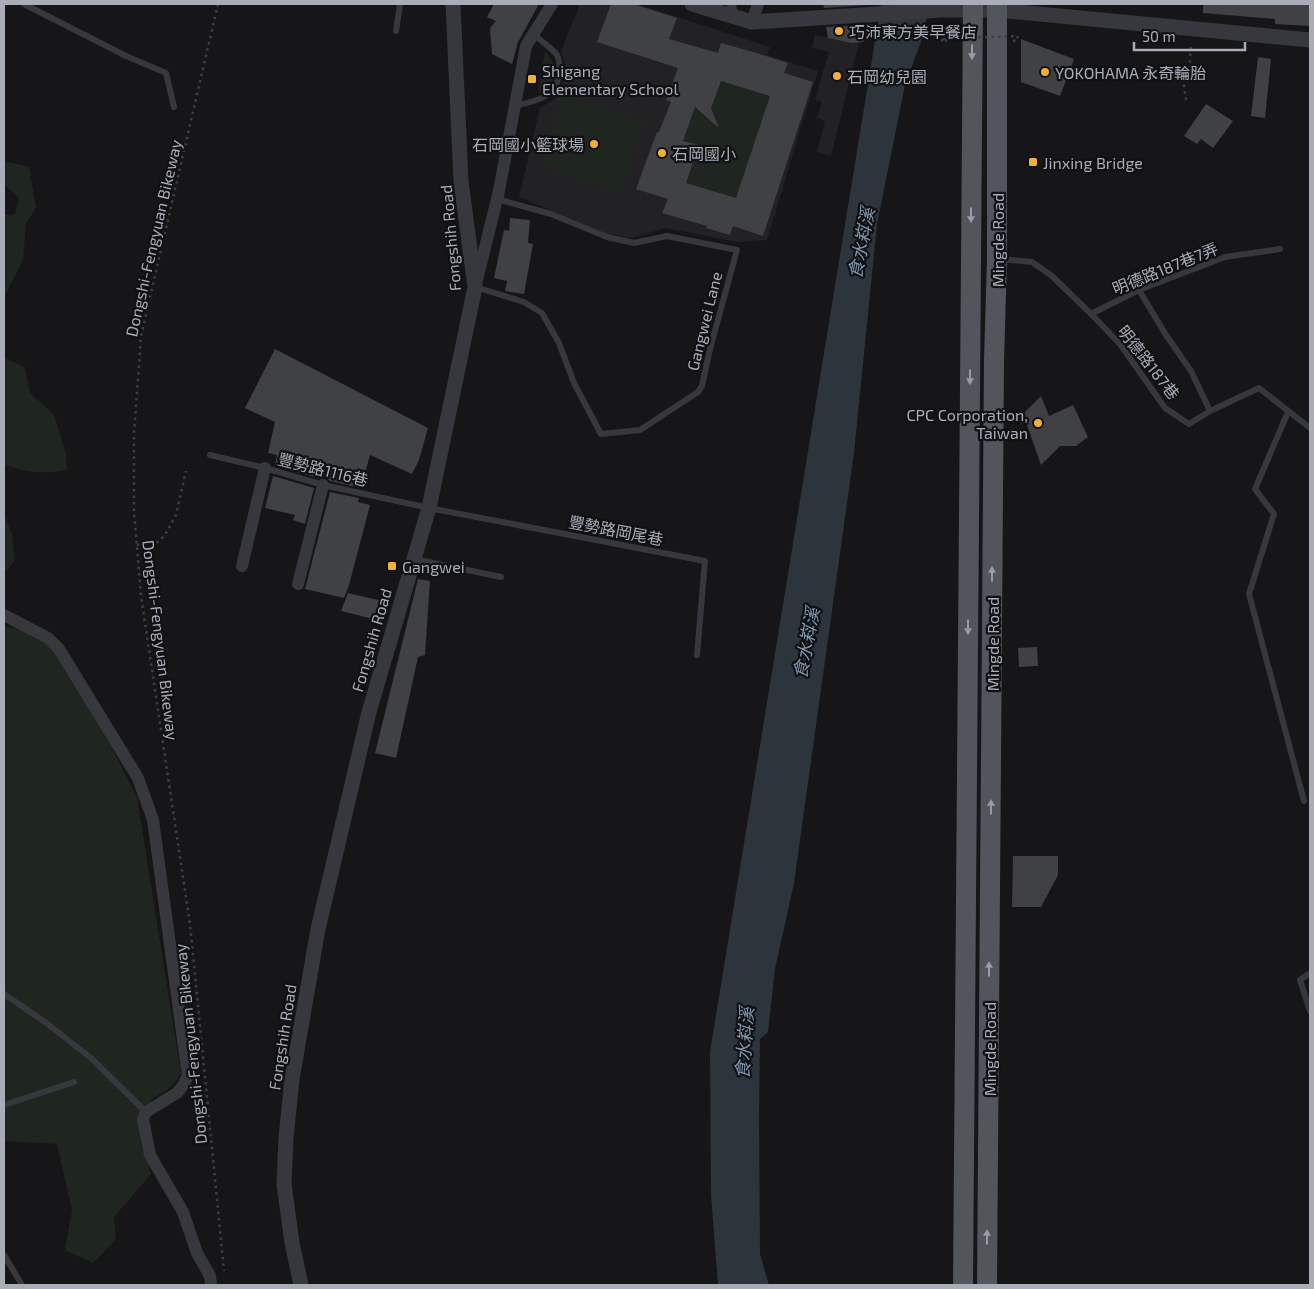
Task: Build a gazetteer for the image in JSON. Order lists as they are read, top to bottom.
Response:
{
  "streets": {
    "main road": ["Mingde Road"],
    "street": ["Fongshih Road"],
    "lane": [
      "明德路187巷7弄",
      "Gangwei Lane",
      "明德路187巷",
      "豐勢路1116巷",
      "豐勢路岡尾巷"
    ],
    "path": ["Dongshi-Fengyuan Bikeway"]
  },
  "crossings": [
    ["Fongshih Road", "Gangwei Lane"],
    ["Fongshih Road", "豐勢路1116巷"],
    ["Fongshih Road", "豐勢路岡尾巷"],
    ["Mingde Road", "明德路187巷"],
    ["明德路187巷7弄", "明德路187巷"],
    ["豐勢路1116巷", "豐勢路岡尾巷"]
  ],
  "water": ["食水嵙溪"],
  "places": {
    "other": [
      "巧沛東方美早餐店",
      "YOKOHAMA 永奇輪胎",
      "石岡幼兒園",
      "石岡國小籃球場",
      "石岡國小",
      "CPC Corporation, Taiwan"
    ],
    "transit": ["Shigang Elementary School", "Jinxing Bridge", "Gangwei"]
  },
  "scale_bar": "50 m"
}
